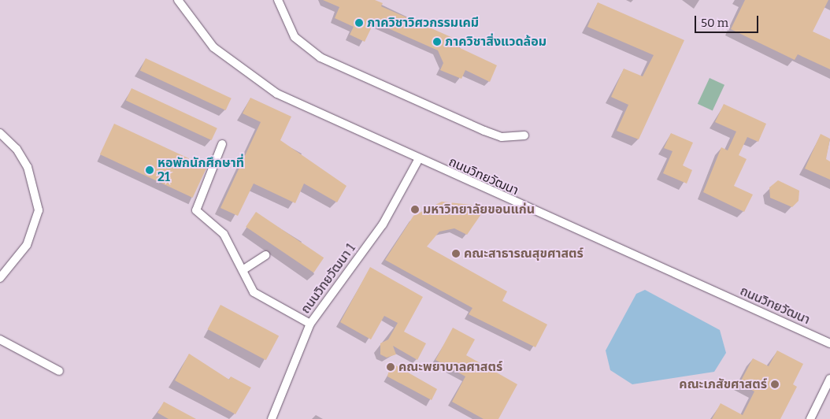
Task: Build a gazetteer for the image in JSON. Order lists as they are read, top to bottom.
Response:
{
  "streets": {
    "street": ["ถนนวิทยวัฒนา", "ถนนวิทยวัฒนา 1"]
  },
  "crossings": [
    ["ถนนวิทยวัฒนา", "ถนนวิทยวัฒนา 1"]
  ],
  "places": [
    "ภาควิชาวิศวกรรมเคมี",
    "ภาควิชาสิ่งแวดล้อม",
    "หอพักนักศึกษาที่ 21",
    "มหาวิทยาลัยขอนแก่น",
    "คณะสาธารณสุขศาสตร์",
    "คณะพยาบาลศาสตร์",
    "คณะเภสัขศาสตร์"
  ],
  "scale_bar": "50 m"
}
